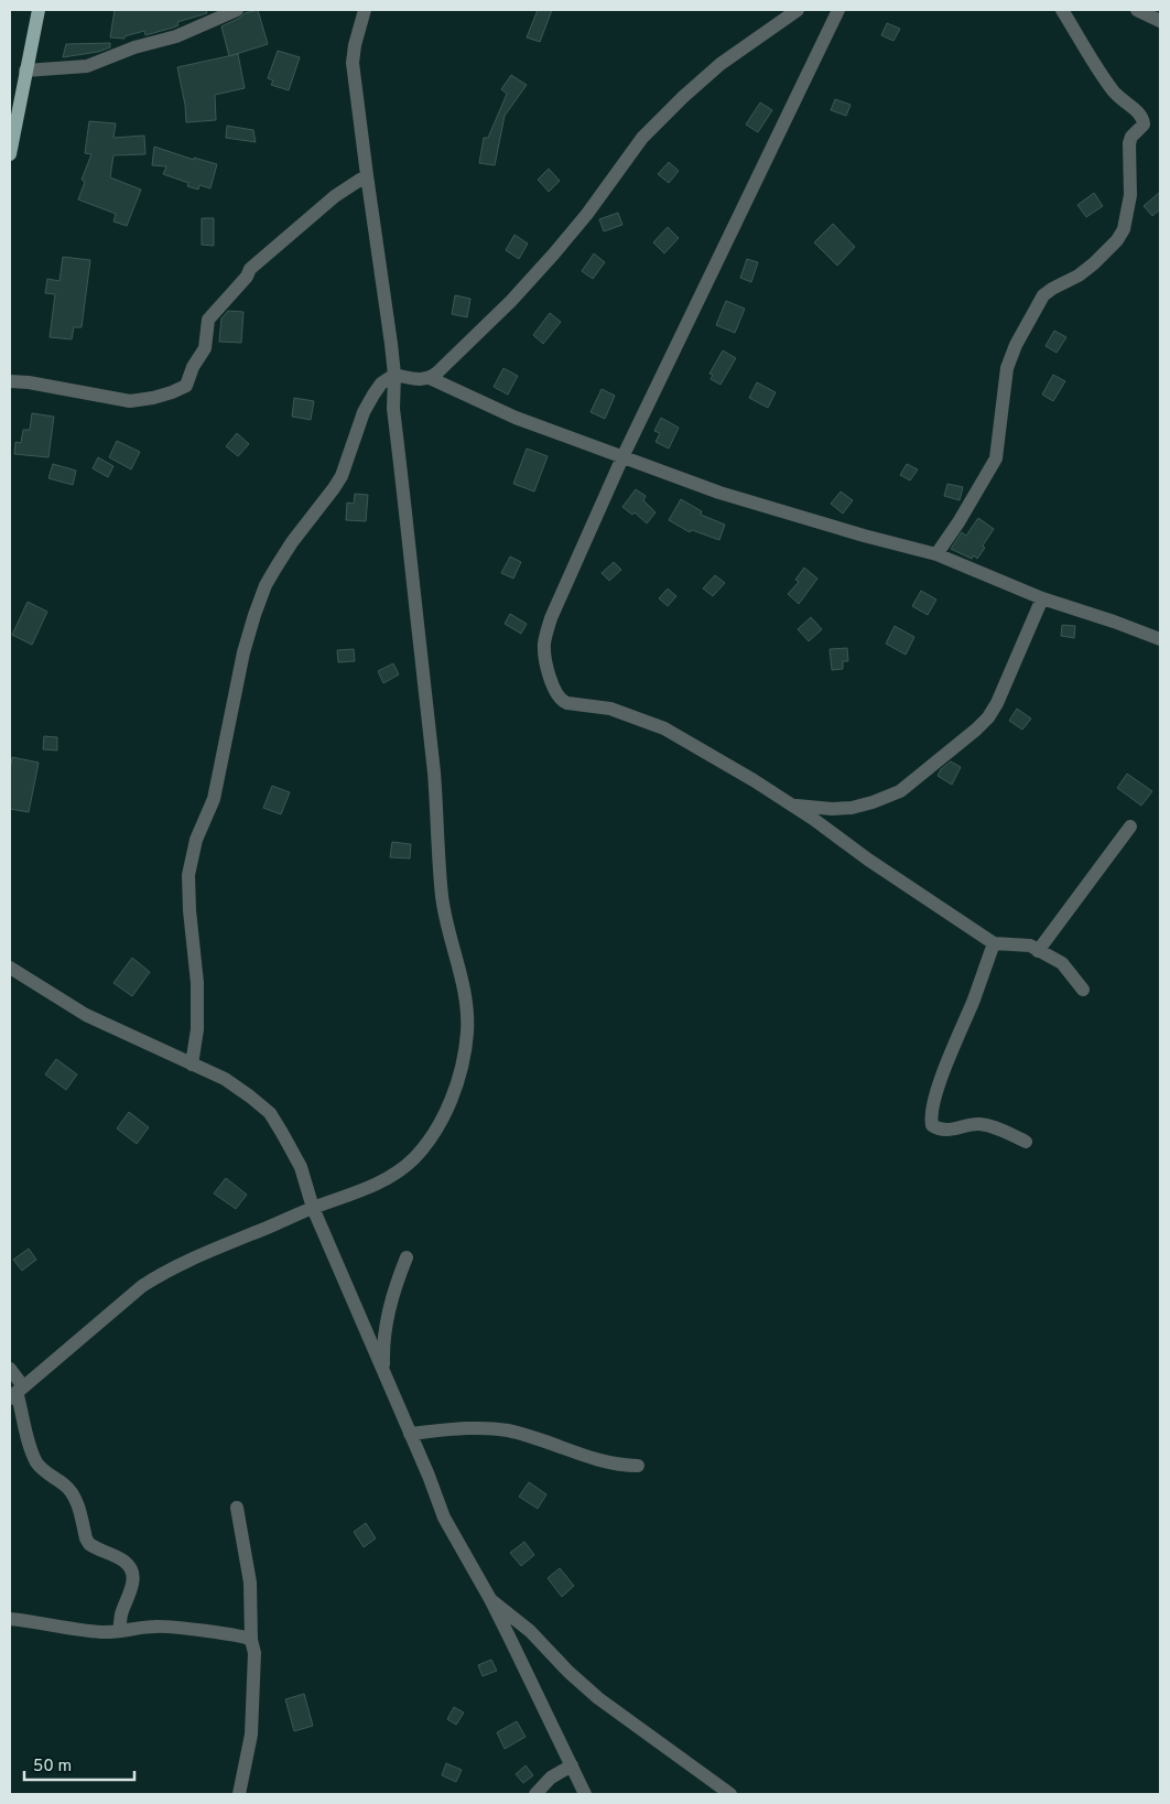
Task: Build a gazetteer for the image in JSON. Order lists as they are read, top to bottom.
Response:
{
  "scale_bar": "50 m"
}
